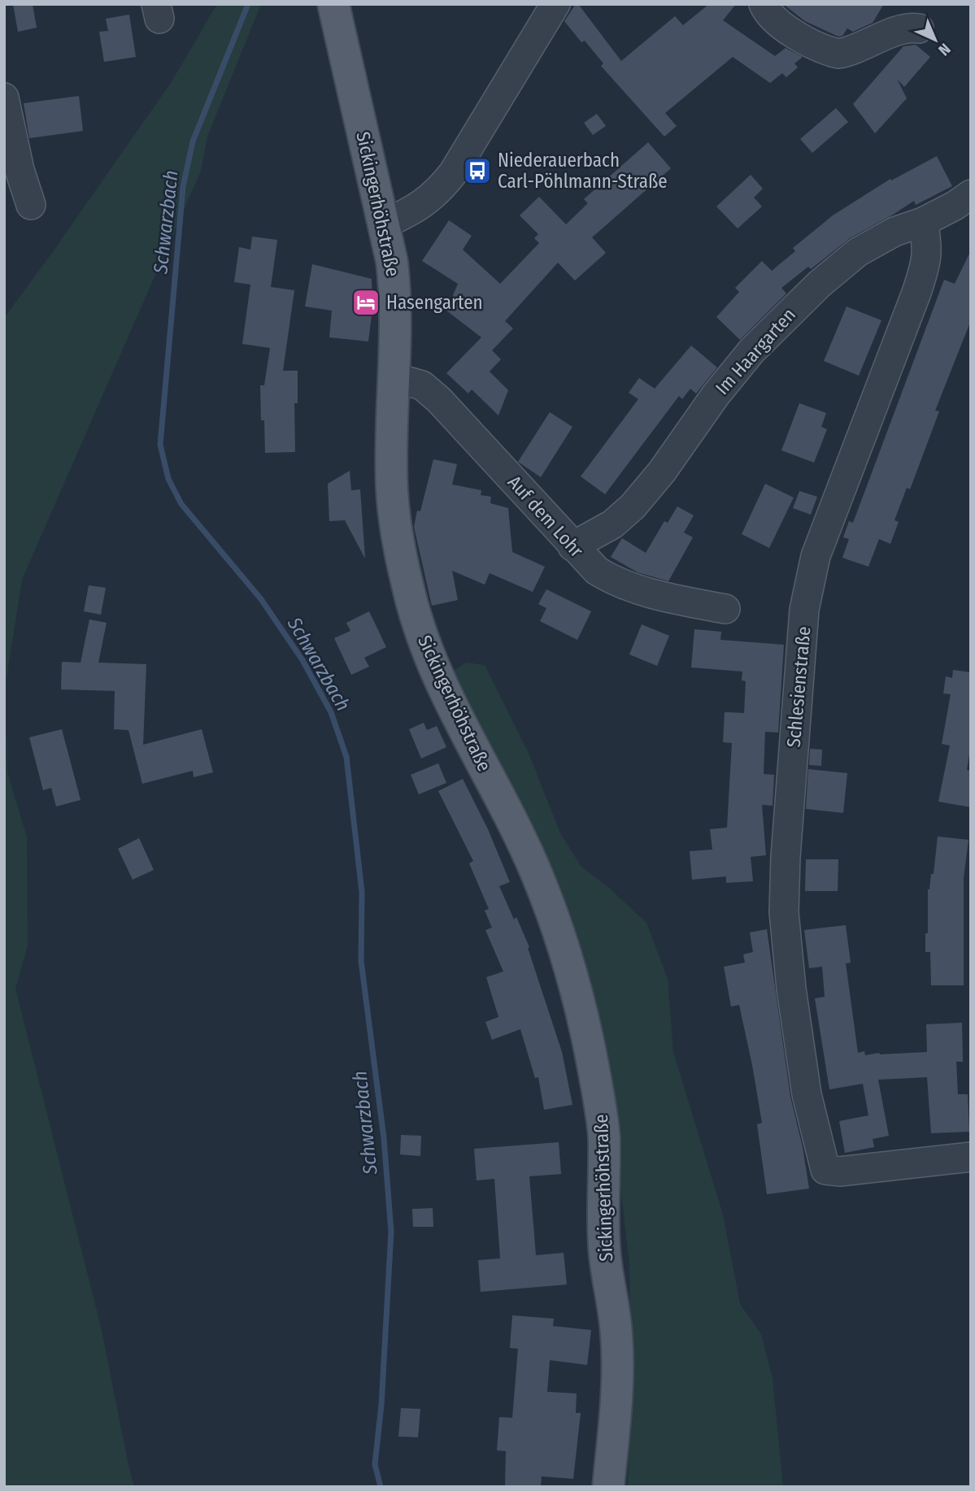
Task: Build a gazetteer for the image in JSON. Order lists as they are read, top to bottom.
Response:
{
  "streets": {
    "main road": ["Sickingerhöhstraße"],
    "street": ["Im Haargarten", "Auf dem Lohr", "Schlesienstraße"]
  },
  "crossings": [
    ["Sickingerhöhstraße", "Auf dem Lohr"],
    ["Im Haargarten", "Auf dem Lohr"],
    ["Im Haargarten", "Schlesienstraße"]
  ],
  "water": ["Schwarzbach"],
  "places": {
    "bus stop": ["Niederauerbach Carl-Pöhlmann-Straße"],
    "hotel": ["Hasengarten"]
  },
  "north": "bottom right"
}
